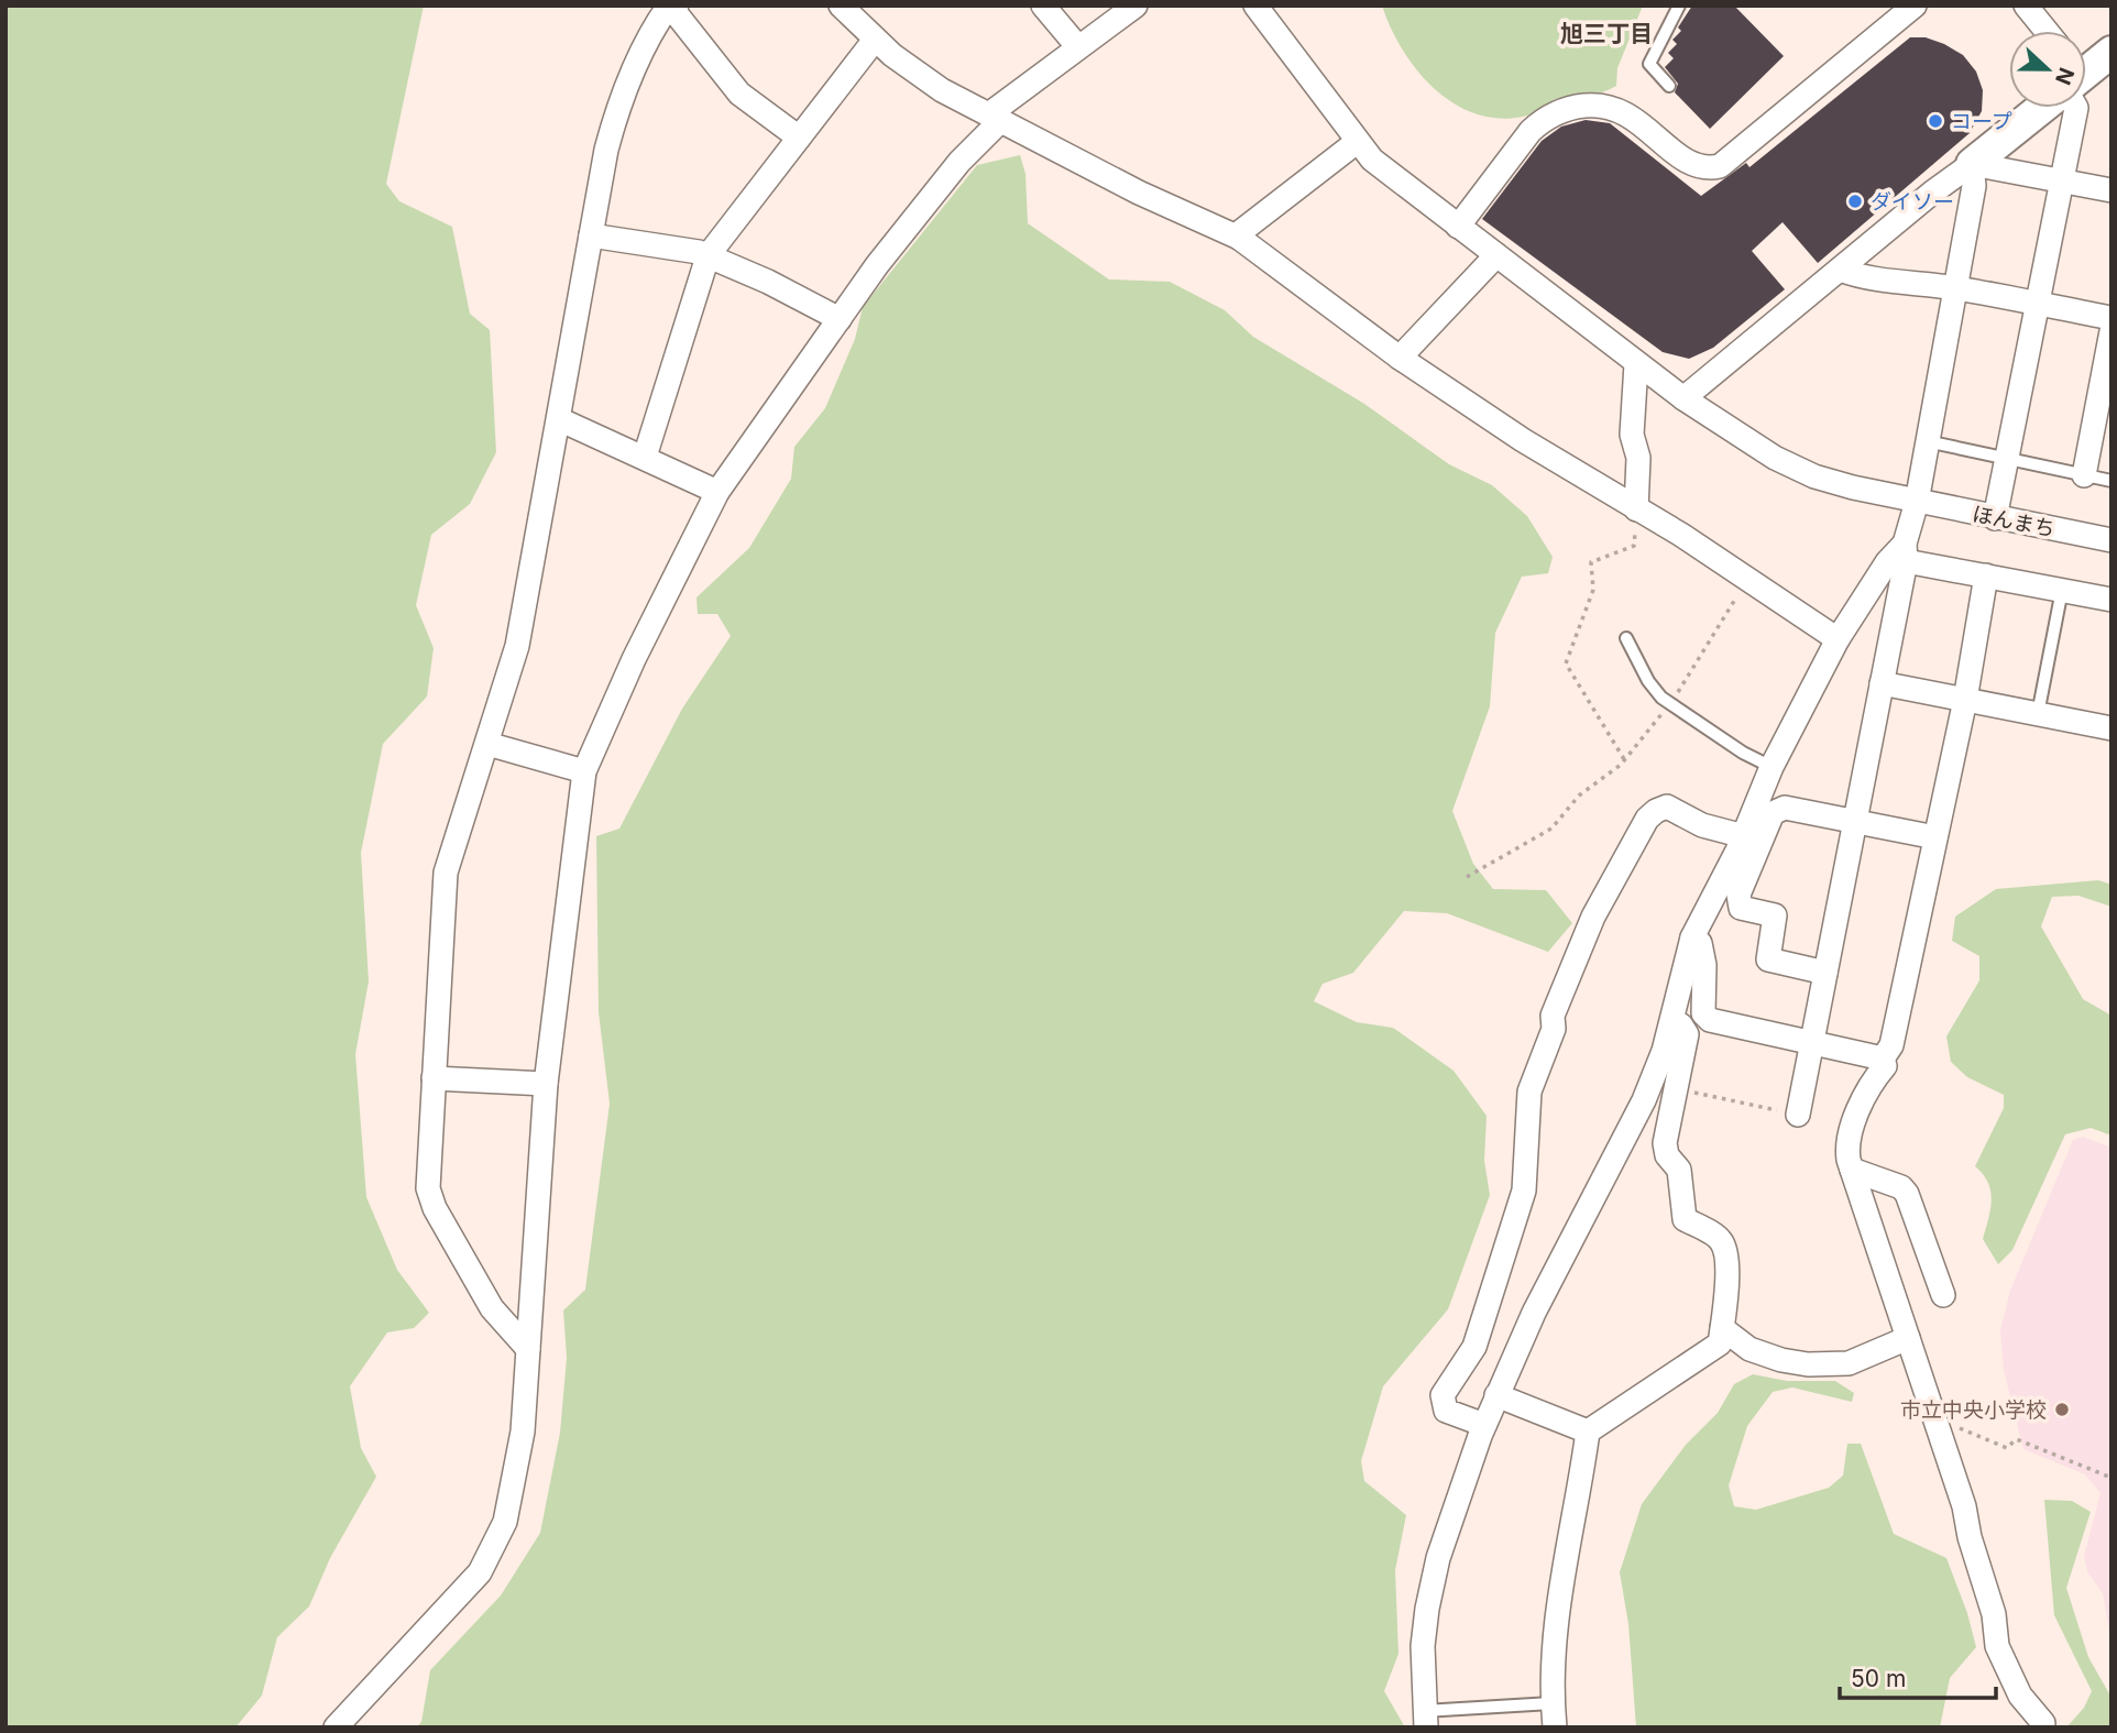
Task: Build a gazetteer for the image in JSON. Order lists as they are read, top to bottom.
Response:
{
  "streets": {
    "street": ["ほんまち"]
  },
  "districts": ["旭三丁目"],
  "places": ["コープ", "ダイソー", "市立中央小学校"],
  "scale_bar": "50 m",
  "north": "right"
}
